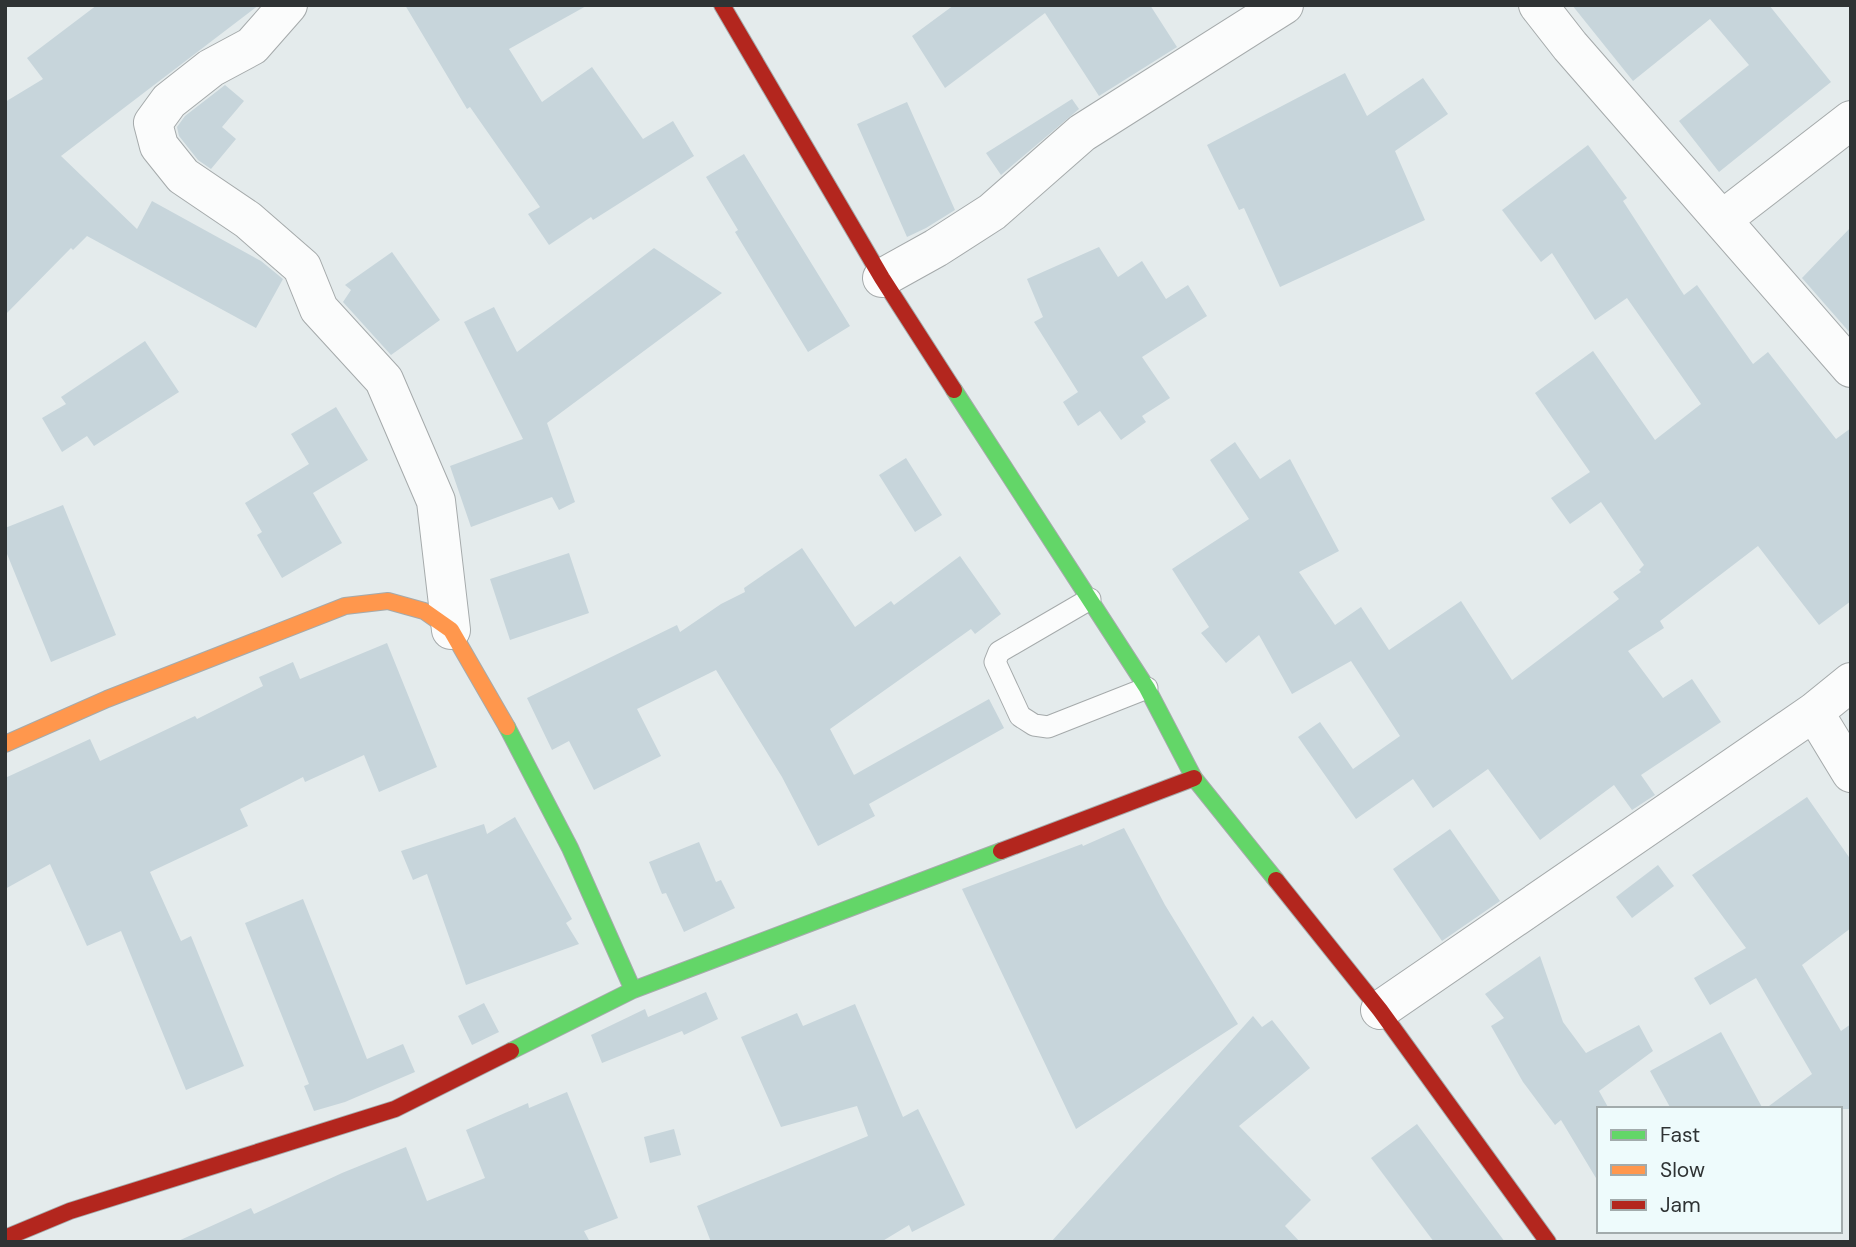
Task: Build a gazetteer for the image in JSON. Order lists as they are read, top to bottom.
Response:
{
  "legend": ["Fast", "Slow", "Jam"]
}
